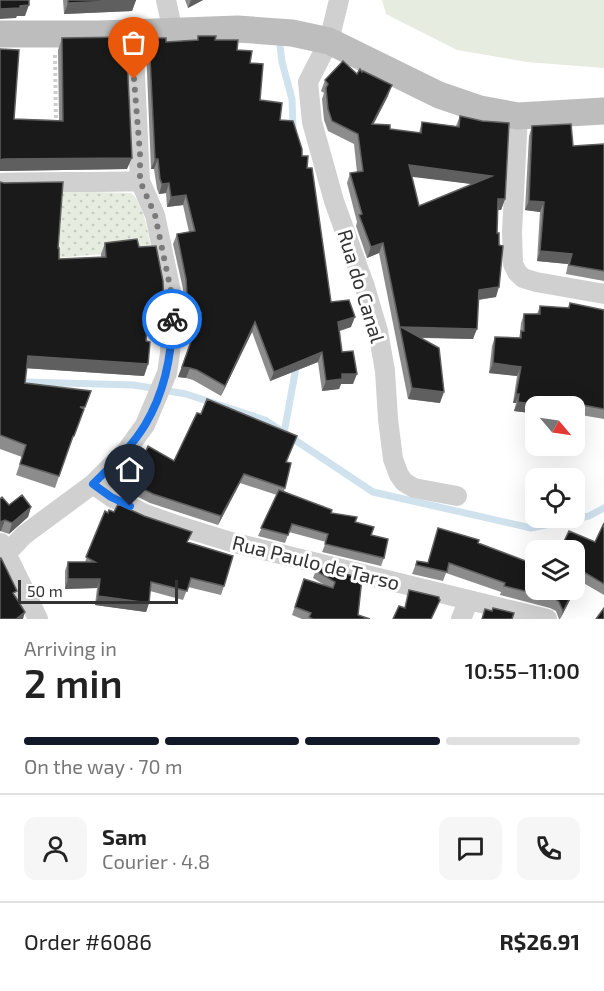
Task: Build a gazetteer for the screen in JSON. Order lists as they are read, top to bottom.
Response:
{
  "streets": {
    "street": ["Rua do Canal", "Rua Paulo de Tarso"]
  },
  "scale_bar": "50 m",
  "north": "bottom right",
  "page": {
    "scale": "50 m",
    "heading": ["2 min", "Arriving in", "10:55–11:00"],
    "panel": [
      "Sam",
      "Courier · 4.8",
      "Order #6086",
      "R$26.91"
    ],
    "bar": "On the way · 70 m"
  }
}
